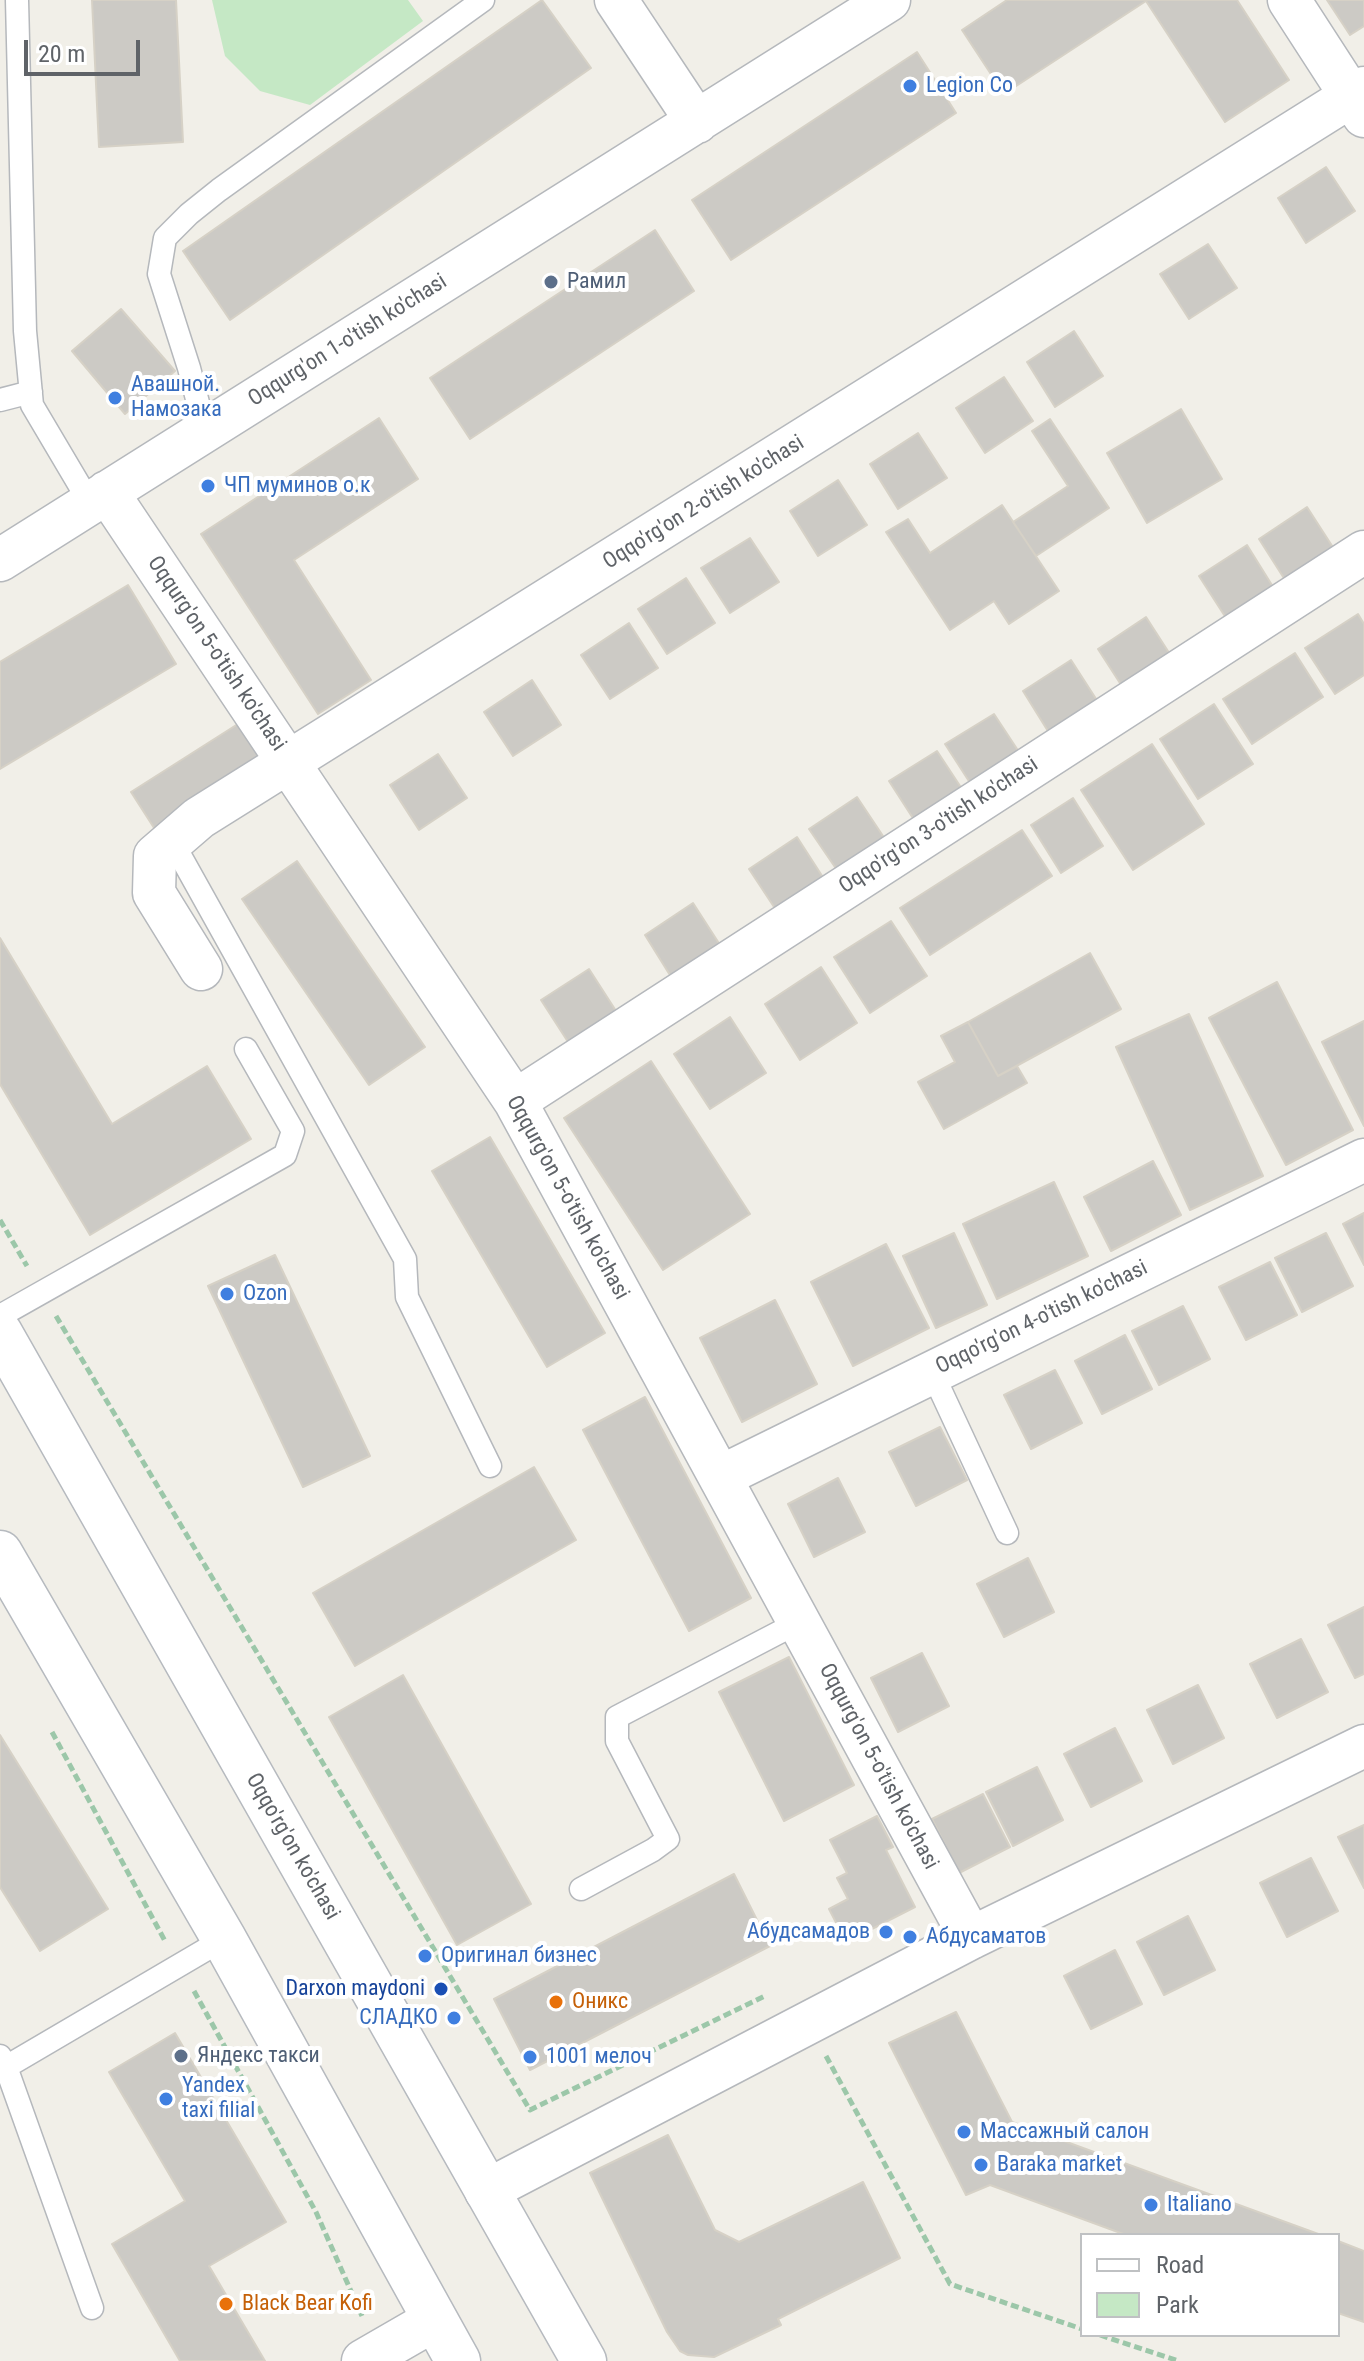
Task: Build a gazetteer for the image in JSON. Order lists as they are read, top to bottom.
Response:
{
  "streets": {
    "main road": ["Oqqo'rg'on ko'chasi"],
    "street": [
      "Oqqurg'on 1-o'tish ko'chasi",
      "Oqqo'rg'on 2-o'tish ko'chasi",
      "Oqqurg'on 5-o'tish ko'chasi",
      "Oqqo'rg'on 3-o'tish ko'chasi",
      "Oqqo'rg'on 4-o'tish ko'chasi"
    ]
  },
  "crossings": [
    ["Oqqurg'on 1-o'tish ko'chasi", "Oqqurg'on 5-o'tish ko'chasi"],
    ["Oqqo'rg'on 2-o'tish ko'chasi", "Oqqurg'on 5-o'tish ko'chasi"],
    ["Oqqurg'on 5-o'tish ko'chasi", "Oqqo'rg'on 3-o'tish ko'chasi"],
    ["Oqqurg'on 5-o'tish ko'chasi", "Oqqo'rg'on 4-o'tish ko'chasi"]
  ],
  "places": [
    "Legion Co",
    "Рамил",
    "Авашной. Намозака",
    "ЧП муминов о.к",
    "Ozon",
    "Абудсамадов",
    "Абдусаматов",
    "Оригинал бизнес",
    "Darxon maydoni",
    "Оникс",
    "СЛАДКО",
    "Яндекс такси",
    "1001 мелоч",
    "Yandex taxi filial",
    "Массажный салон",
    "Baraka market",
    "Italiano",
    "Black Bear Kofi"
  ],
  "legend": ["Road", "Park"],
  "scale_bar": "20 m"
}
